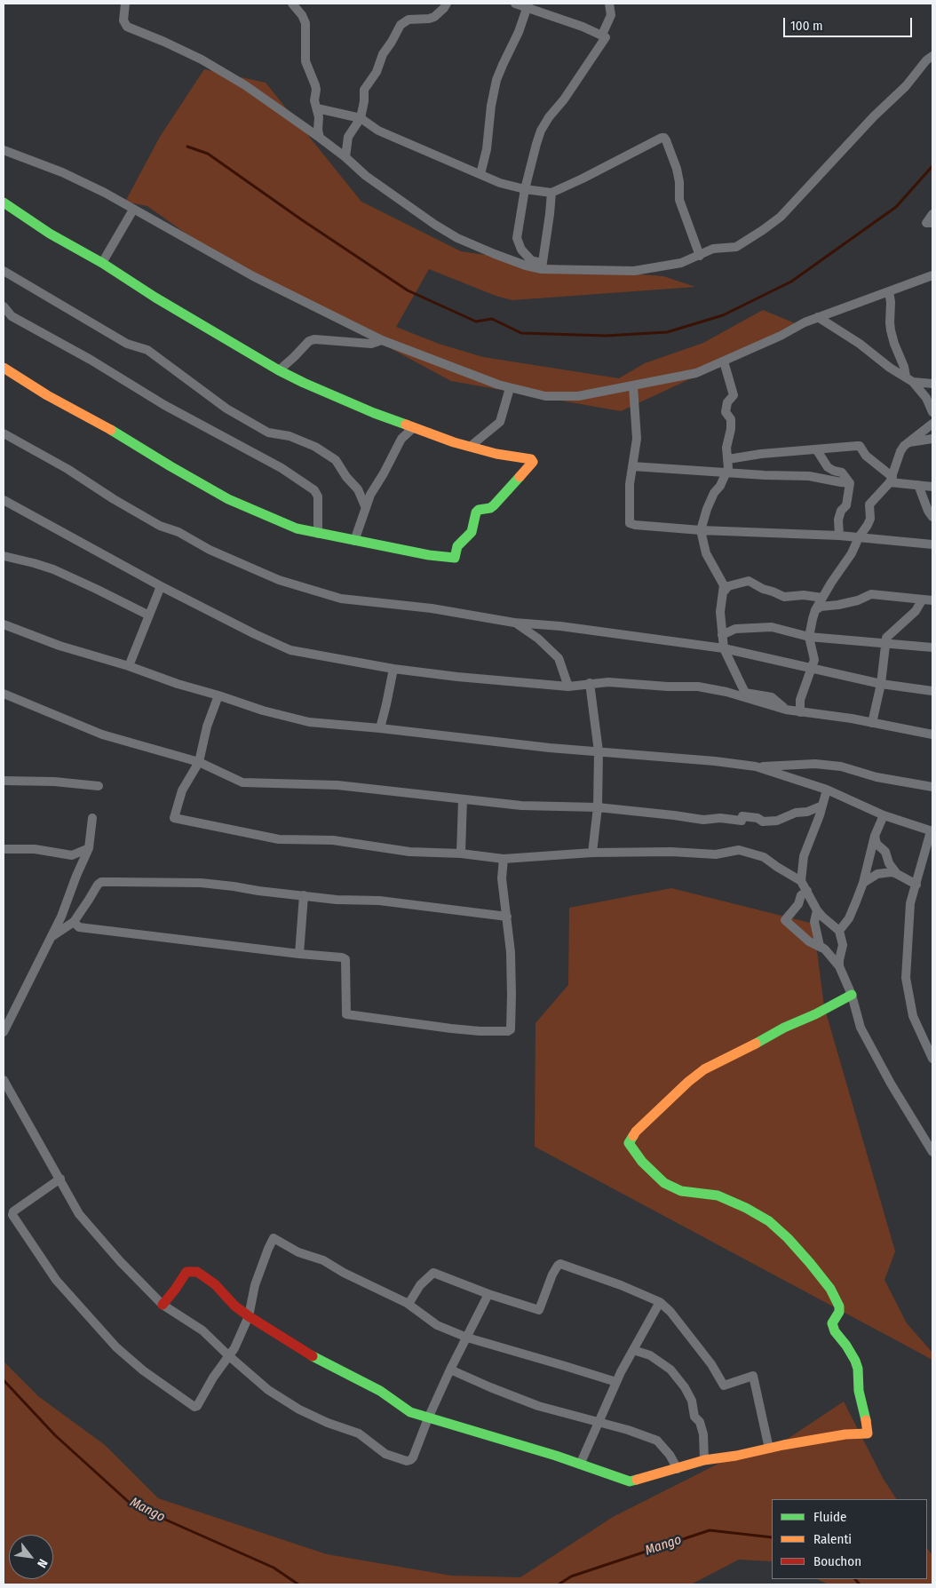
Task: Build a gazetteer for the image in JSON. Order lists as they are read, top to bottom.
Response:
{
  "water": ["Mango"],
  "legend": ["Fluide", "Ralenti", "Bouchon"],
  "scale_bar": "100 m",
  "north": "bottom right"
}
